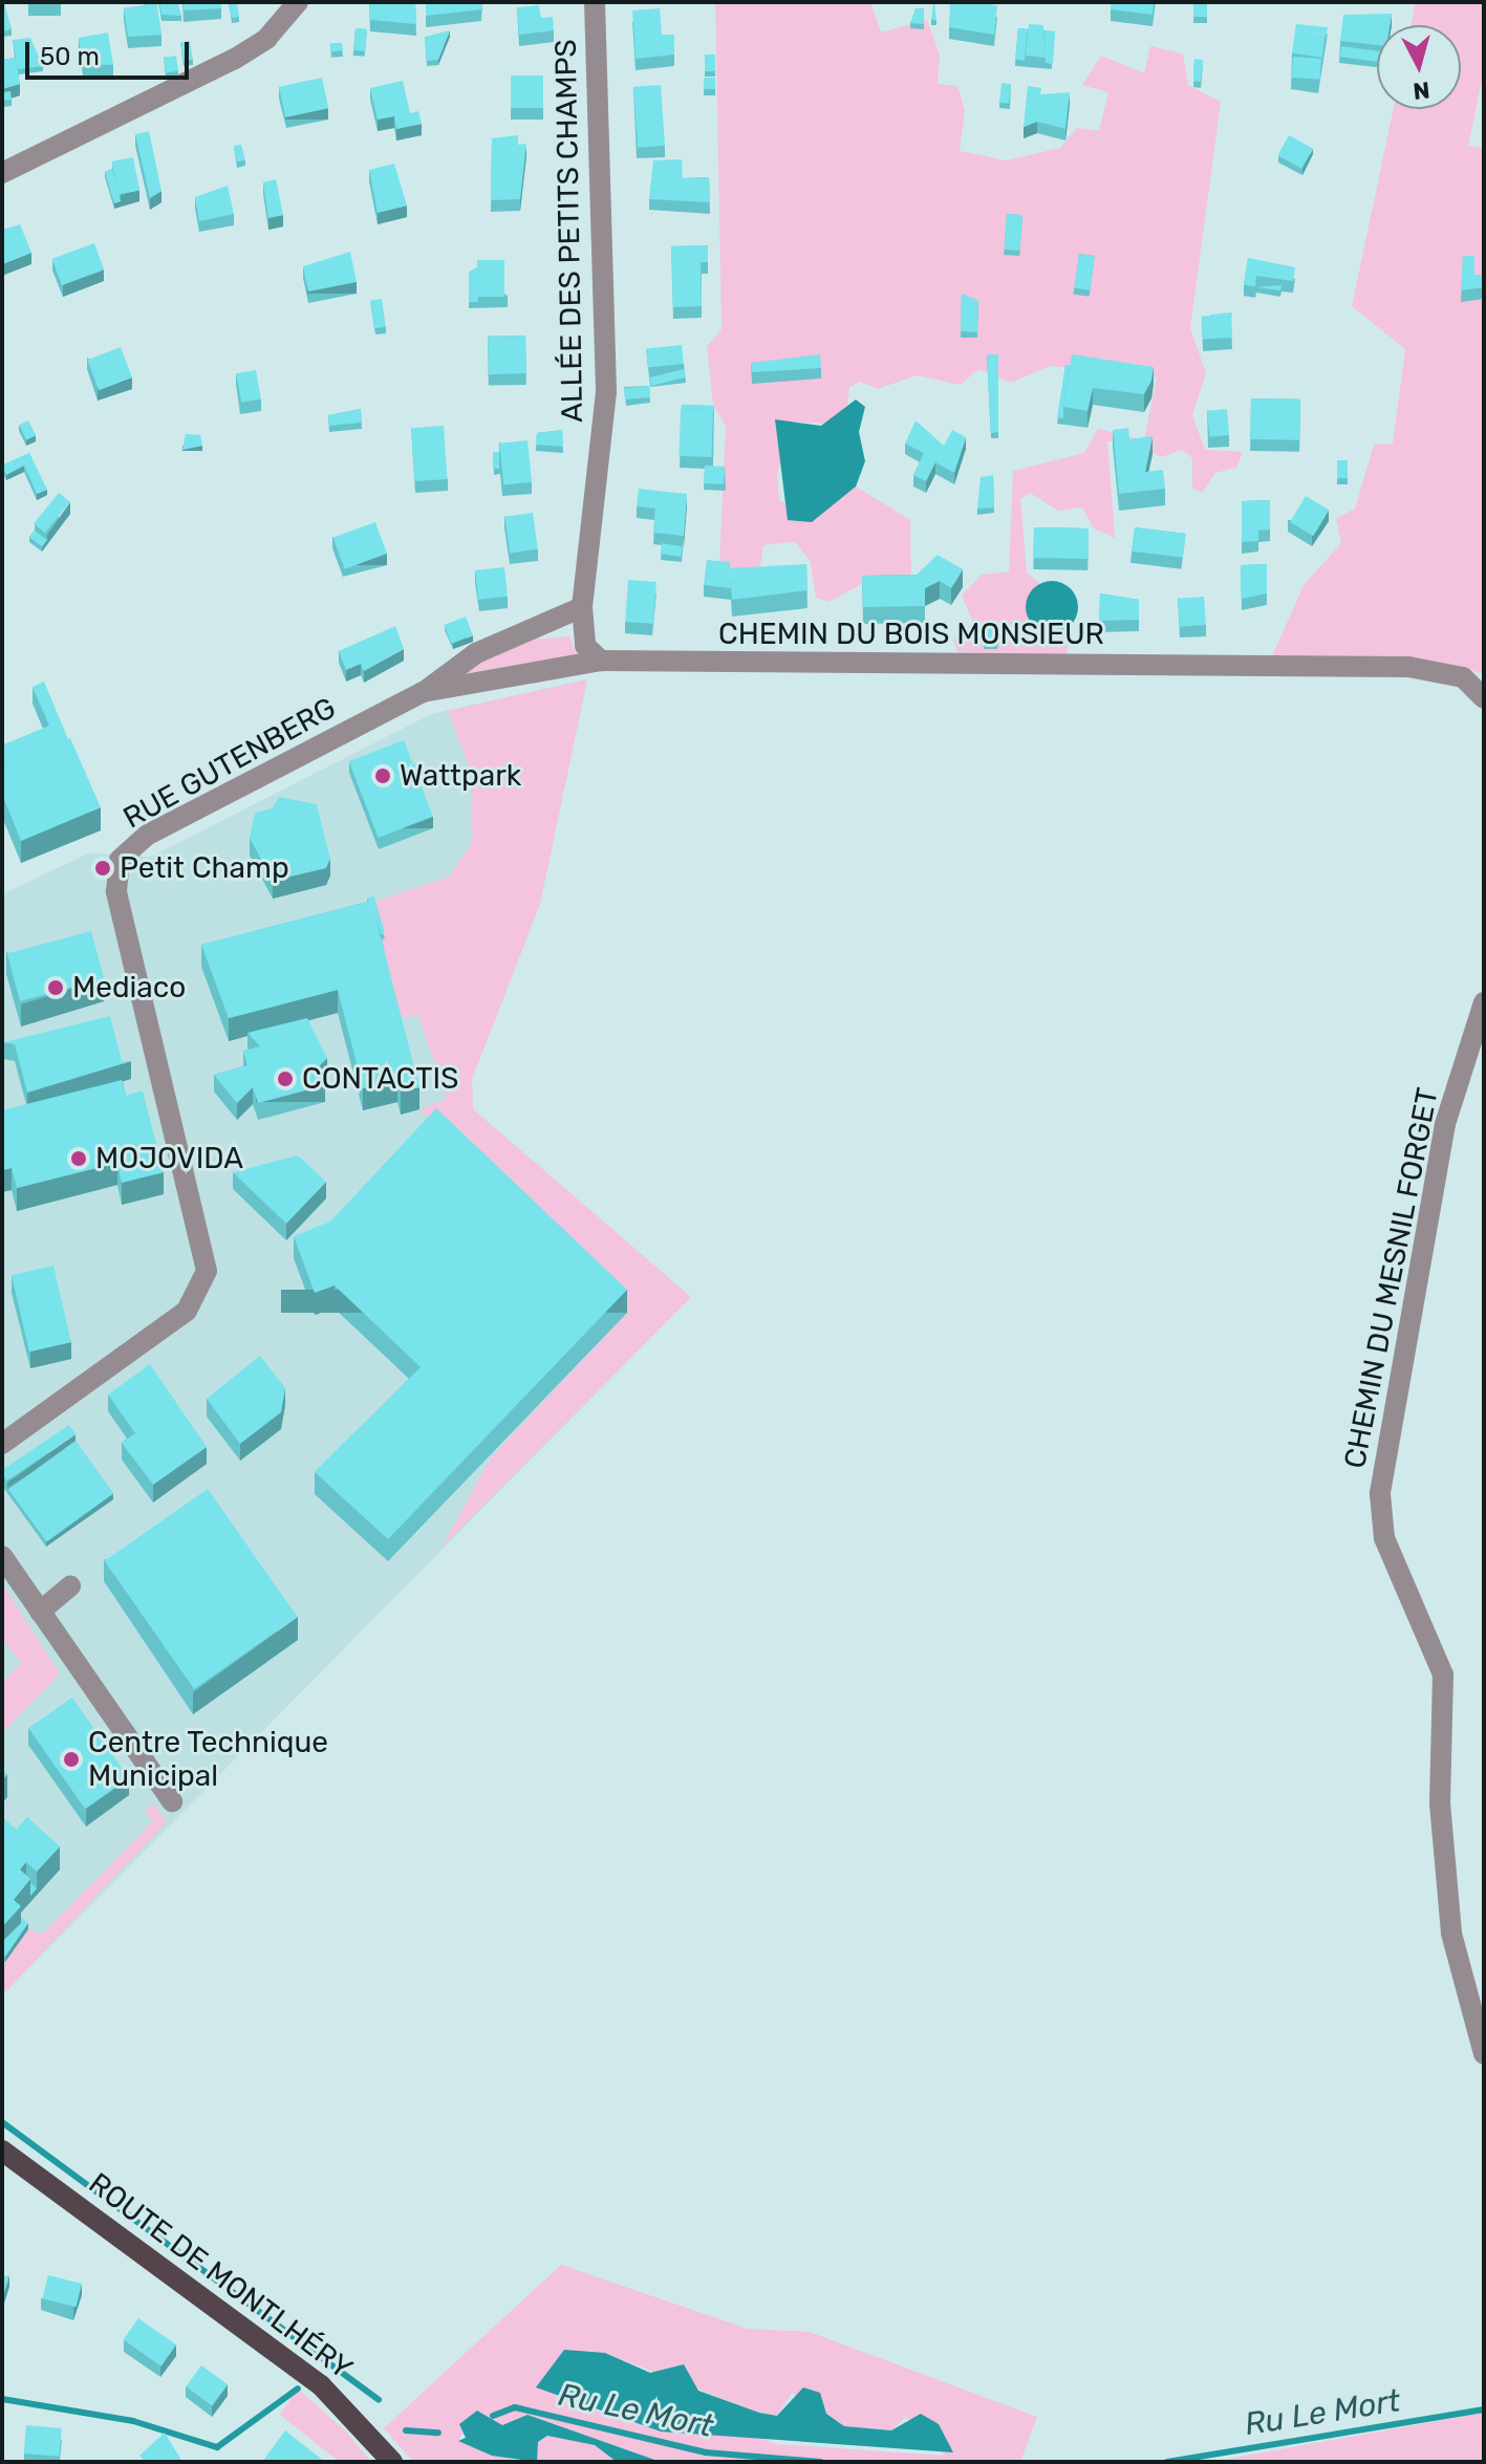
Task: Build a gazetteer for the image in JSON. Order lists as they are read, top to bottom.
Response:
{
  "streets": {
    "main road": ["ROUTE DE MONTLHÉRY"],
    "street": [
      "ALLÉE DES PETITS CHAMPS",
      "CHEMIN DU BOIS MONSIEUR",
      "RUE GUTENBERG",
      "CHEMIN DU MESNIL FORGET"
    ]
  },
  "crossings": [
    ["CHEMIN DU BOIS MONSIEUR", "RUE GUTENBERG"]
  ],
  "water": ["Ru Le Mort"],
  "places": [
    "Wattpark",
    "Petit Champ",
    "Mediaco",
    "CONTACTIS",
    "MOJOVIDA",
    "Centre Technique Municipal"
  ],
  "scale_bar": "50 m",
  "north": "bottom"
}
